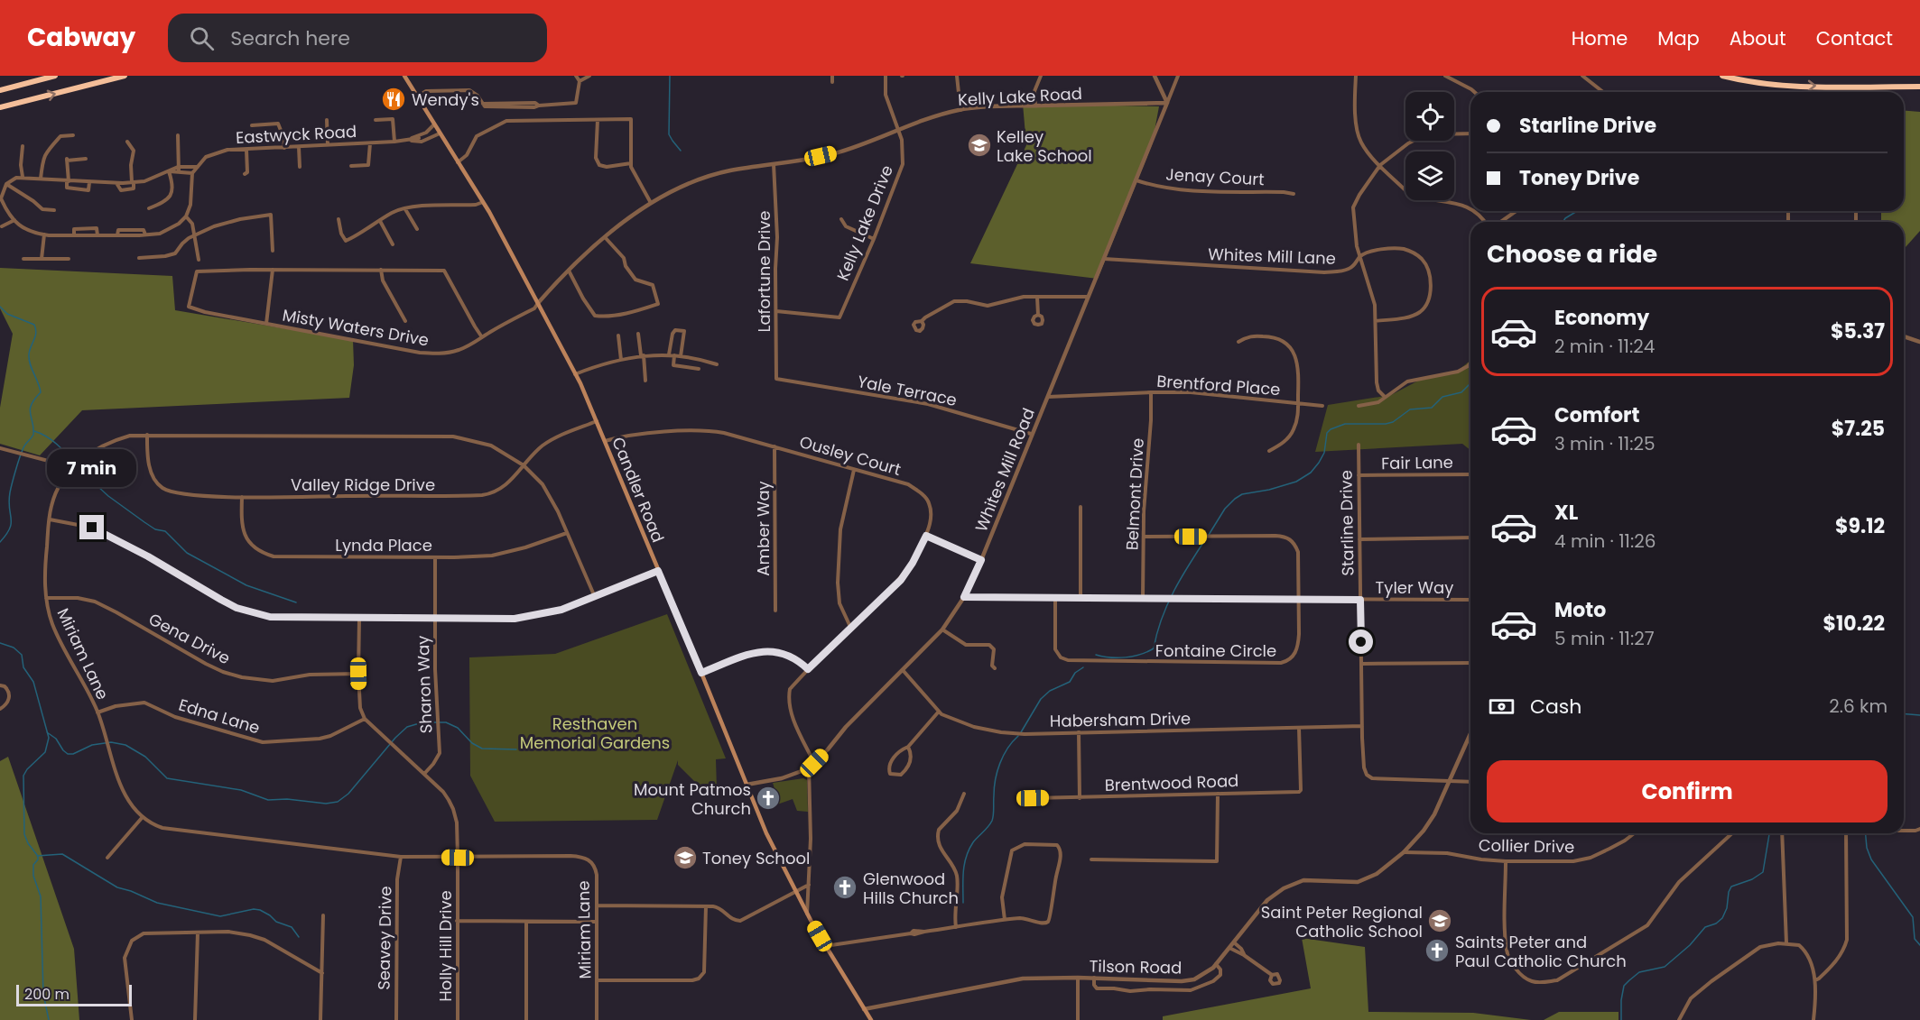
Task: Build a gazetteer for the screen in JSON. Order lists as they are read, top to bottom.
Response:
{
  "streets": {
    "main road": ["Candler Road"],
    "street": [
      "Kelly Lake Road",
      "Eastwyck Road",
      "Jenay Court",
      "Kelly Lake Drive",
      "Whites Mill Lane",
      "Lafortune Drive",
      "Misty Waters Drive",
      "Brentford Place",
      "Yale Terrace",
      "Ousley Court",
      "Fair Lane",
      "Whites Mill Road",
      "Valley Ridge Drive",
      "Belmont Drive",
      "Starline Drive",
      "Amber Way",
      "Lynda Place",
      "Tyler Way",
      "Gena Drive",
      "Fontaine Circle",
      "Miriam Lane",
      "Sharon Way",
      "Edna Lane",
      "Habersham Drive",
      "Brentwood Road",
      "Collier Drive",
      "Seavey Drive",
      "Holly Hill Drive",
      "Tilson Road"
    ]
  },
  "crossings": [
    ["Kelly Lake Road", "Kelly Lake Drive"],
    ["Kelly Lake Road", "Lafortune Drive"],
    ["Kelly Lake Road", "Misty Waters Drive"],
    ["Kelly Lake Road", "Whites Mill Road"],
    ["Kelly Lake Road", "Candler Road"],
    ["Eastwyck Road", "Candler Road"],
    ["Jenay Court", "Whites Mill Road"],
    ["Kelly Lake Drive", "Lafortune Drive"],
    ["Whites Mill Lane", "Whites Mill Road"],
    ["Lafortune Drive", "Yale Terrace"],
    ["Misty Waters Drive", "Candler Road"],
    ["Brentford Place", "Whites Mill Road"],
    ["Brentford Place", "Belmont Drive"],
    ["Yale Terrace", "Whites Mill Road"],
    ["Ousley Court", "Whites Mill Road"],
    ["Ousley Court", "Candler Road"],
    ["Ousley Court", "Amber Way"],
    ["Fair Lane", "Starline Drive"],
    ["Whites Mill Road", "Candler Road"],
    ["Whites Mill Road", "Tyler Way"],
    ["Whites Mill Road", "Habersham Drive"],
    ["Valley Ridge Drive", "Candler Road"],
    ["Valley Ridge Drive", "Lynda Place"],
    ["Valley Ridge Drive", "Miriam Lane"],
    ["Candler Road", "Tilson Road"],
    ["Belmont Drive", "Tyler Way"],
    ["Belmont Drive", "Fontaine Circle"],
    ["Starline Drive", "Tyler Way"],
    ["Starline Drive", "Habersham Drive"],
    ["Starline Drive", "Tilson Road"],
    ["Lynda Place", "Miriam Lane"],
    ["Lynda Place", "Sharon Way"],
    ["Tyler Way", "Fontaine Circle"],
    ["Gena Drive", "Miriam Lane"],
    ["Miriam Lane", "Edna Lane"],
    ["Miriam Lane", "Seavey Drive"],
    ["Miriam Lane", "Holly Hill Drive"],
    ["Sharon Way", "Holly Hill Drive"],
    ["Edna Lane", "Holly Hill Drive"],
    ["Habersham Drive", "Brentwood Road"],
    ["Collier Drive", "Tilson Road"]
  ],
  "parks": ["Resthaven Memorial Gardens"],
  "places": {
    "restaurant": ["Wendy's"],
    "school or university": ["Kelley Lake School", "Toney School", "Saint Peter Regional Catholic School"],
    "church": ["Mount Patmos Church", "Glenwood Hills Church", "Saints Peter and Paul Catholic Church"]
  },
  "scale_bar": "200 m",
  "page": {
    "header": "Cabway",
    "search": "Search here",
    "nav": [
      "Home",
      "Map",
      "About",
      "Contact"
    ],
    "banner": ["Starline Drive", "Toney Drive"],
    "heading": "Choose a ride",
    "list": [
      {
        "name": "Economy",
        "note": "2 min · 11:24",
        "value": "$5.37"
      },
      {
        "name": "Comfort",
        "note": "3 min · 11:25",
        "value": "$7.25"
      },
      {
        "name": "XL",
        "note": "4 min · 11:26",
        "value": "$9.12"
      },
      {
        "name": "Moto",
        "note": "5 min · 11:27",
        "value": "$10.22"
      }
    ],
    "bubble": "7 min",
    "pay": ["Cash", "2.6 km"],
    "buttons": "Confirm",
    "scale": "200 m"
  }
}
